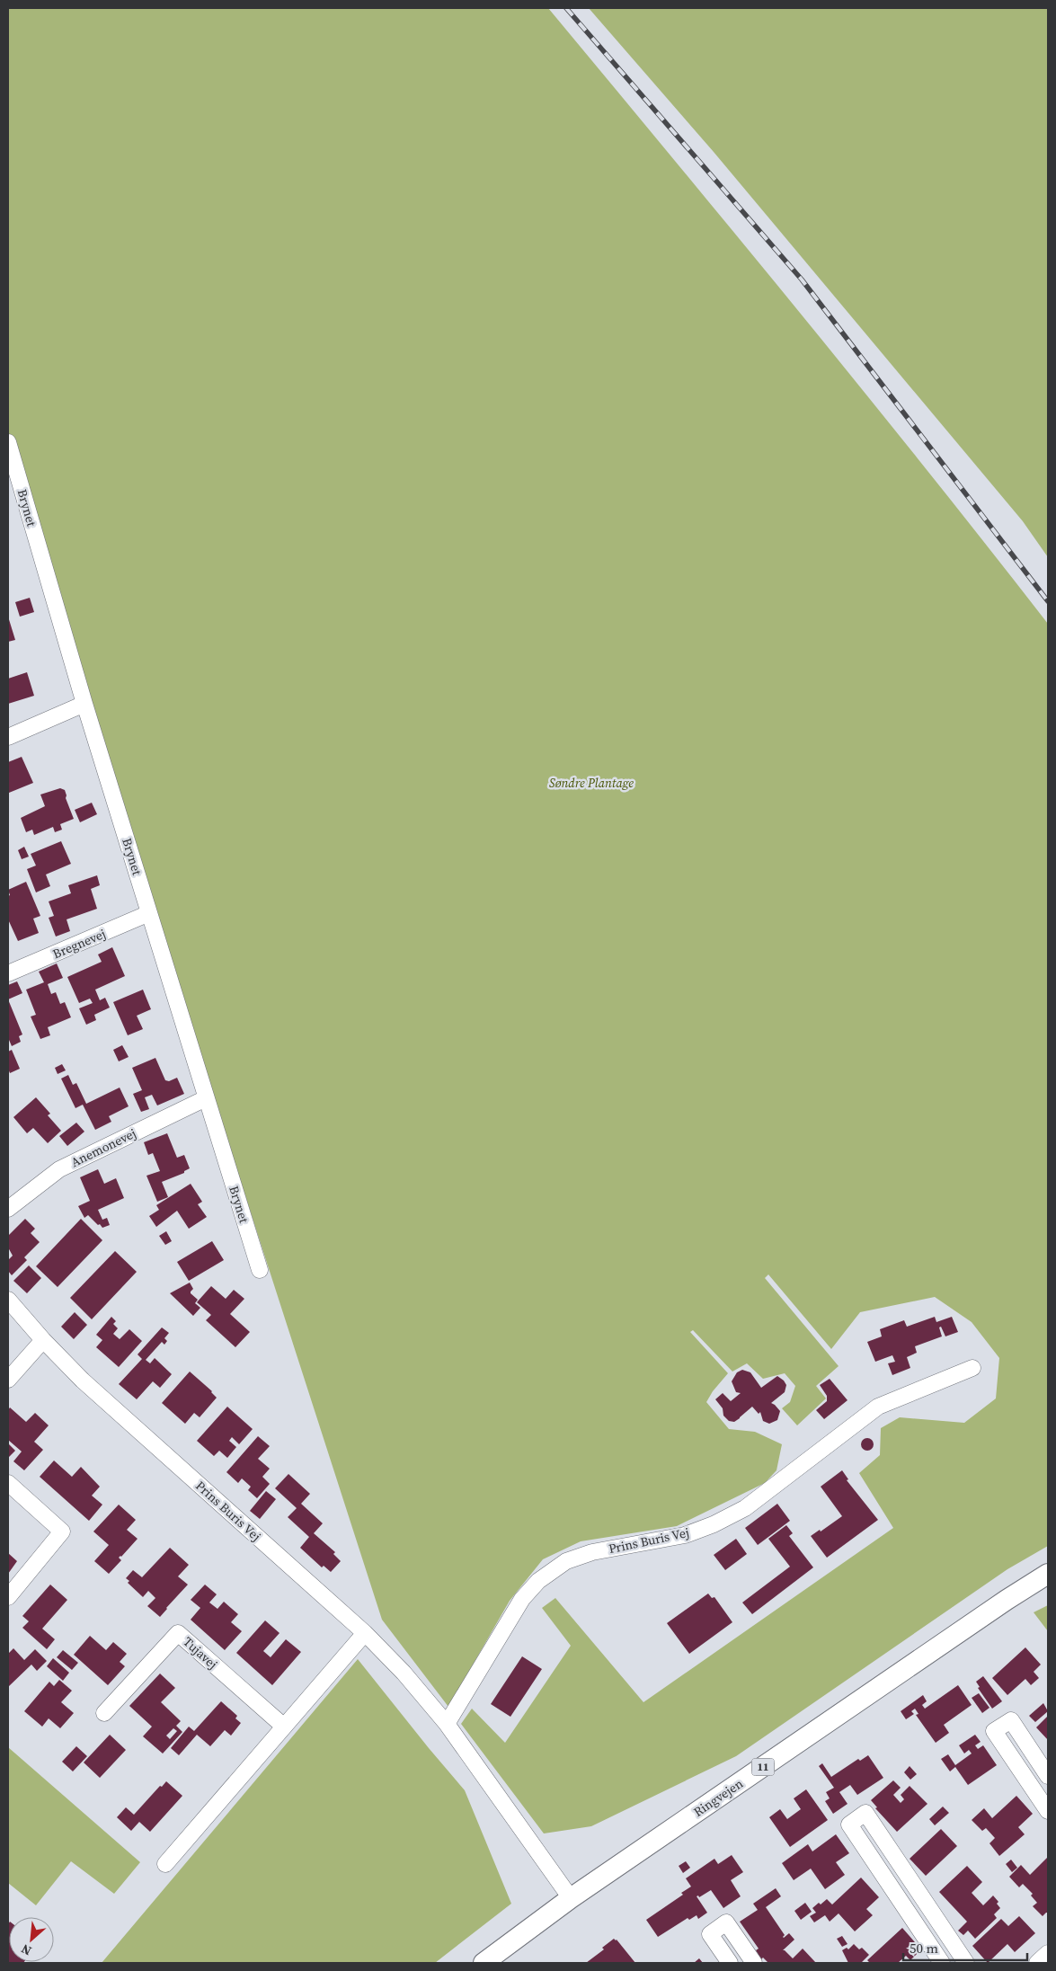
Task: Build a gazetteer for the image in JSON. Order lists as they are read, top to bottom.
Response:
{
  "streets": {
    "main road": ["11", "Ringvejen"],
    "street": [
      "Brynet",
      "Bregnevej",
      "Anemonevej",
      "Prins Buris Vej",
      "Tujavej"
    ]
  },
  "crossings": [
    ["Brynet", "Bregnevej"],
    ["Brynet", "Anemonevej"],
    ["Prins Buris Vej", "Ringvejen"]
  ],
  "parks": ["Søndre Plantage"],
  "scale_bar": "50 m",
  "north": "bottom left"
}
